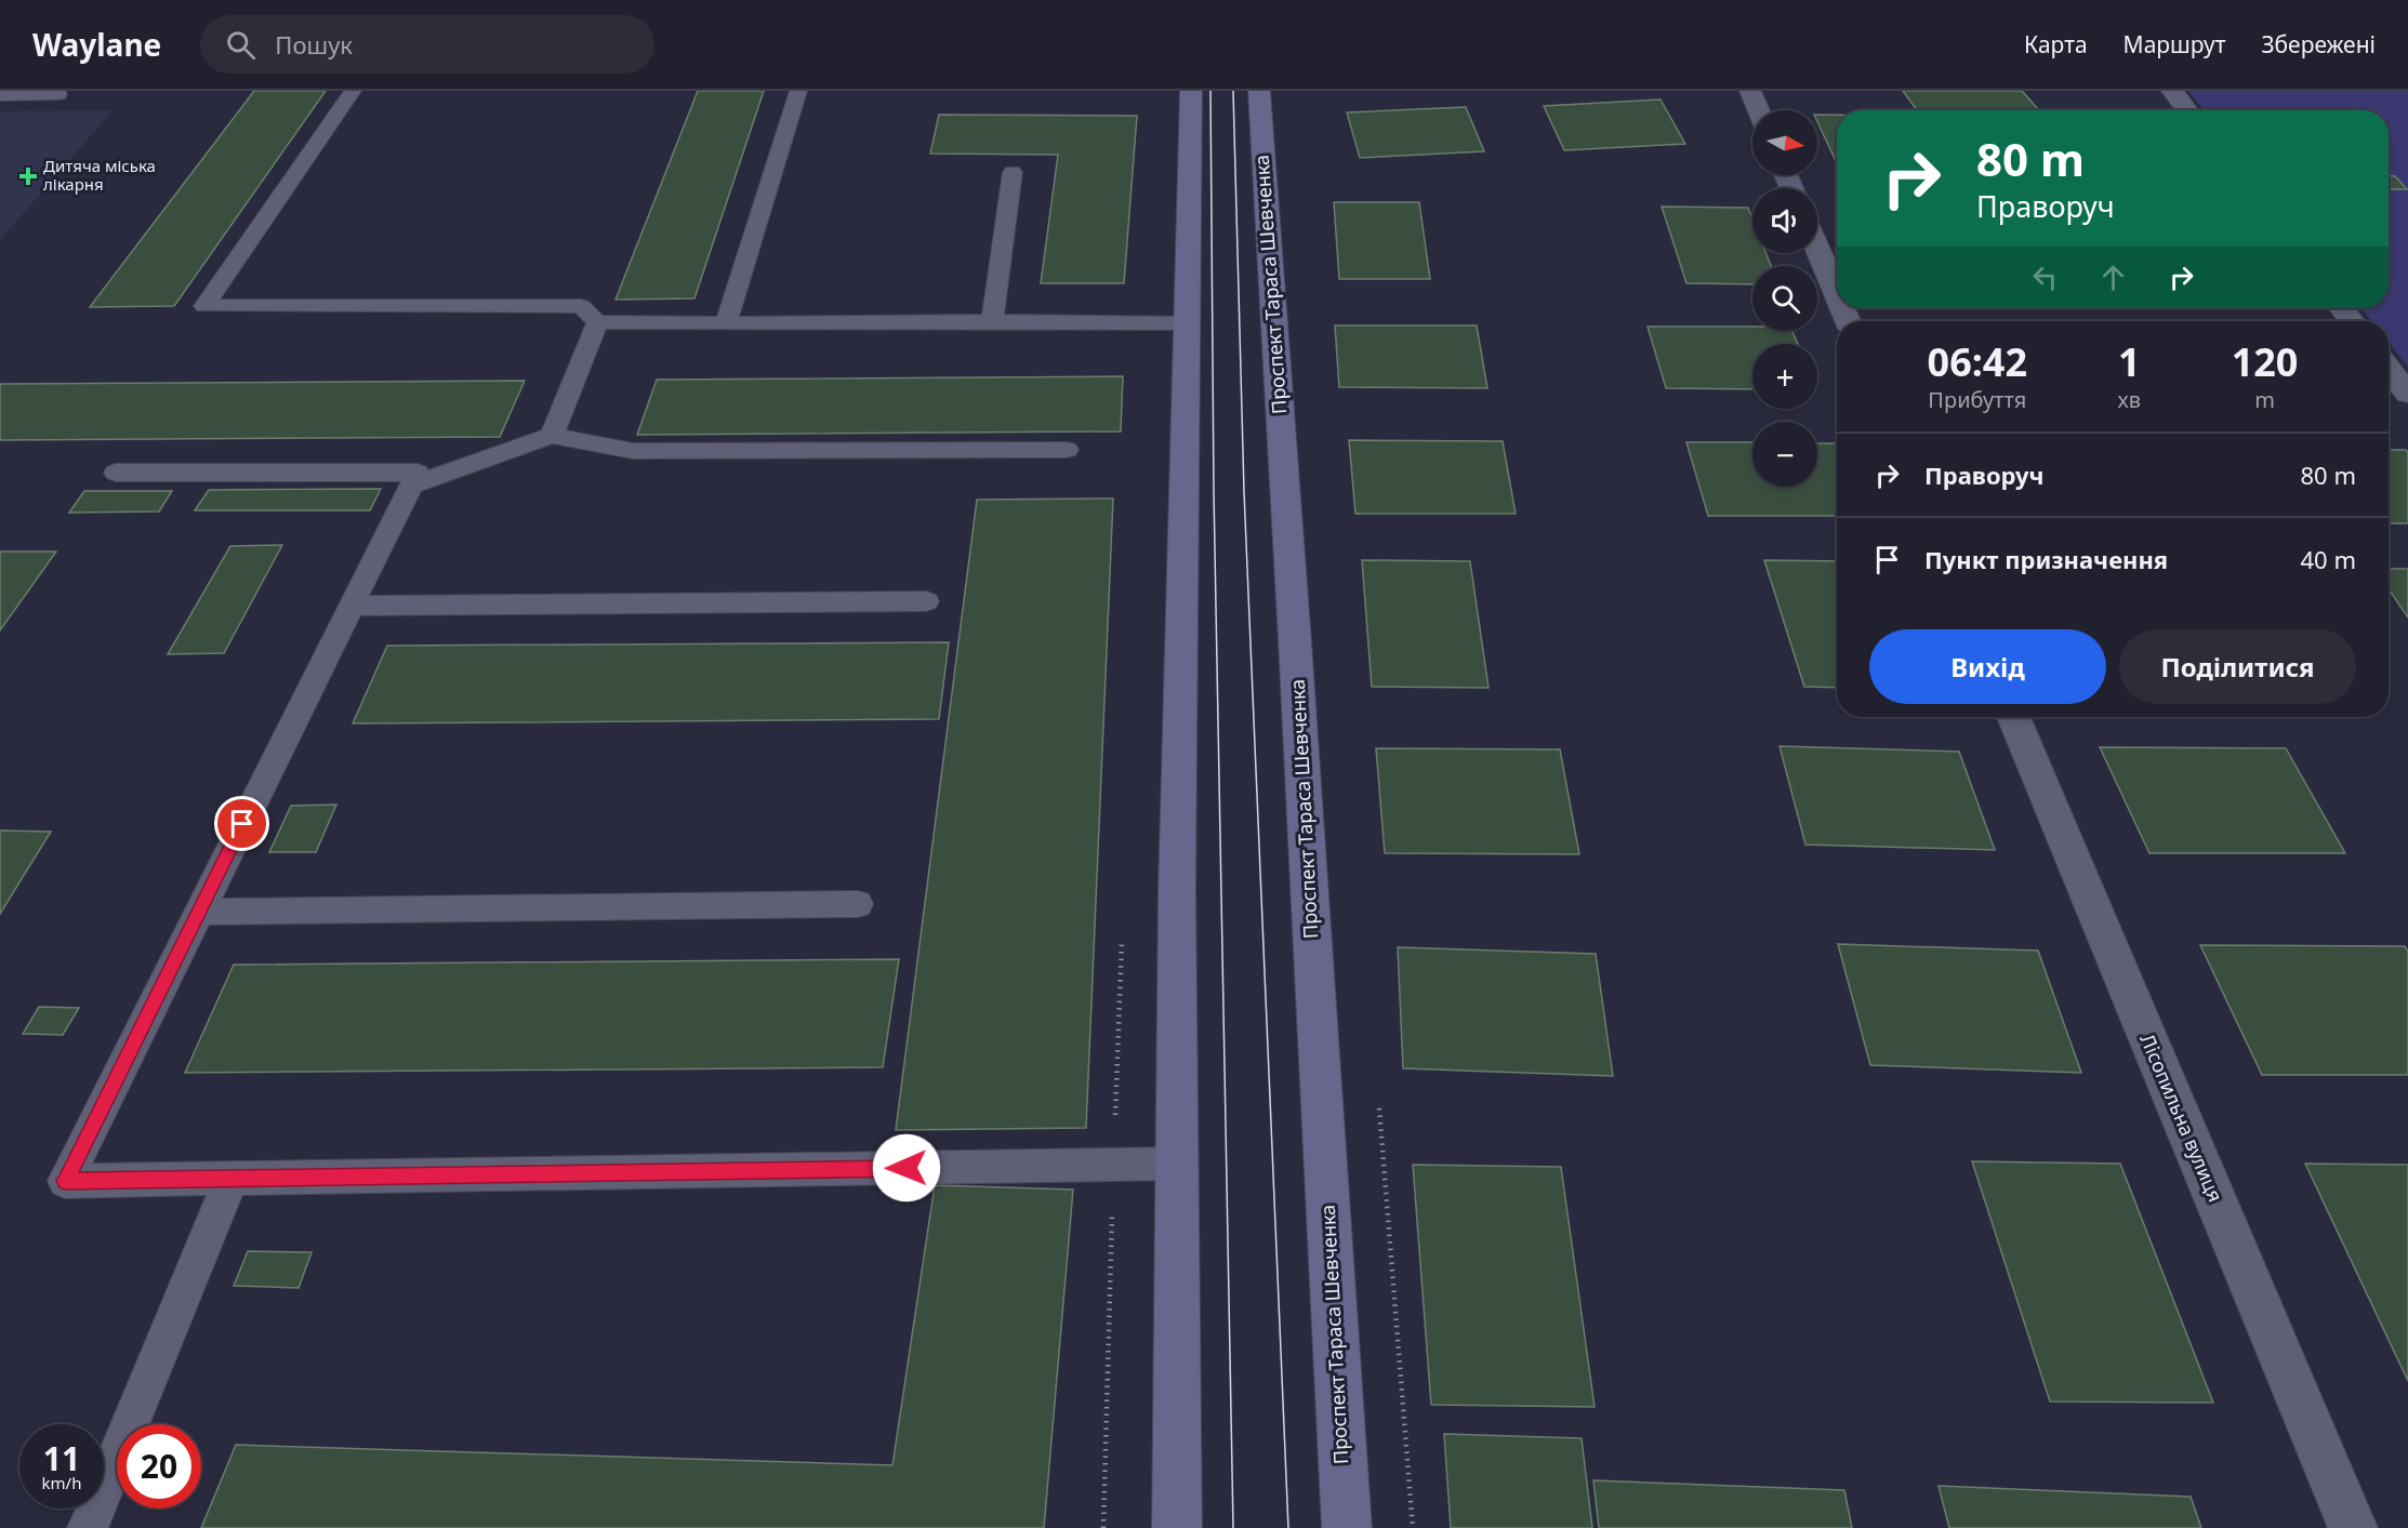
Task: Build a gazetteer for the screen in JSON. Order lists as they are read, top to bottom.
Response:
{
  "streets": {
    "main road": ["Проспект Тараса Шевченка"],
    "street": ["Лісопильна вулиця"]
  },
  "places": {
    "health": ["Дитяча міська лікарня"]
  },
  "north": "right",
  "page": {
    "header": "Waylane",
    "search": "Пошук",
    "nav": ["Карта", "Маршрут", "Збережені"],
    "map_buttons": ["+", "−"],
    "turn": ["80 m", "Праворуч"],
    "eta": [
      "06:42",
      "Прибуття",
      "1",
      "хв",
      "120",
      "m"
    ],
    "list": [
      {
        "name": "Праворуч",
        "value": "80 m"
      },
      {
        "name": "Пункт призначення",
        "value": "40 m"
      }
    ],
    "buttons": ["Вихід", "Поділитися"],
    "speed": "11 km/h",
    "limit": "20"
  }
}
